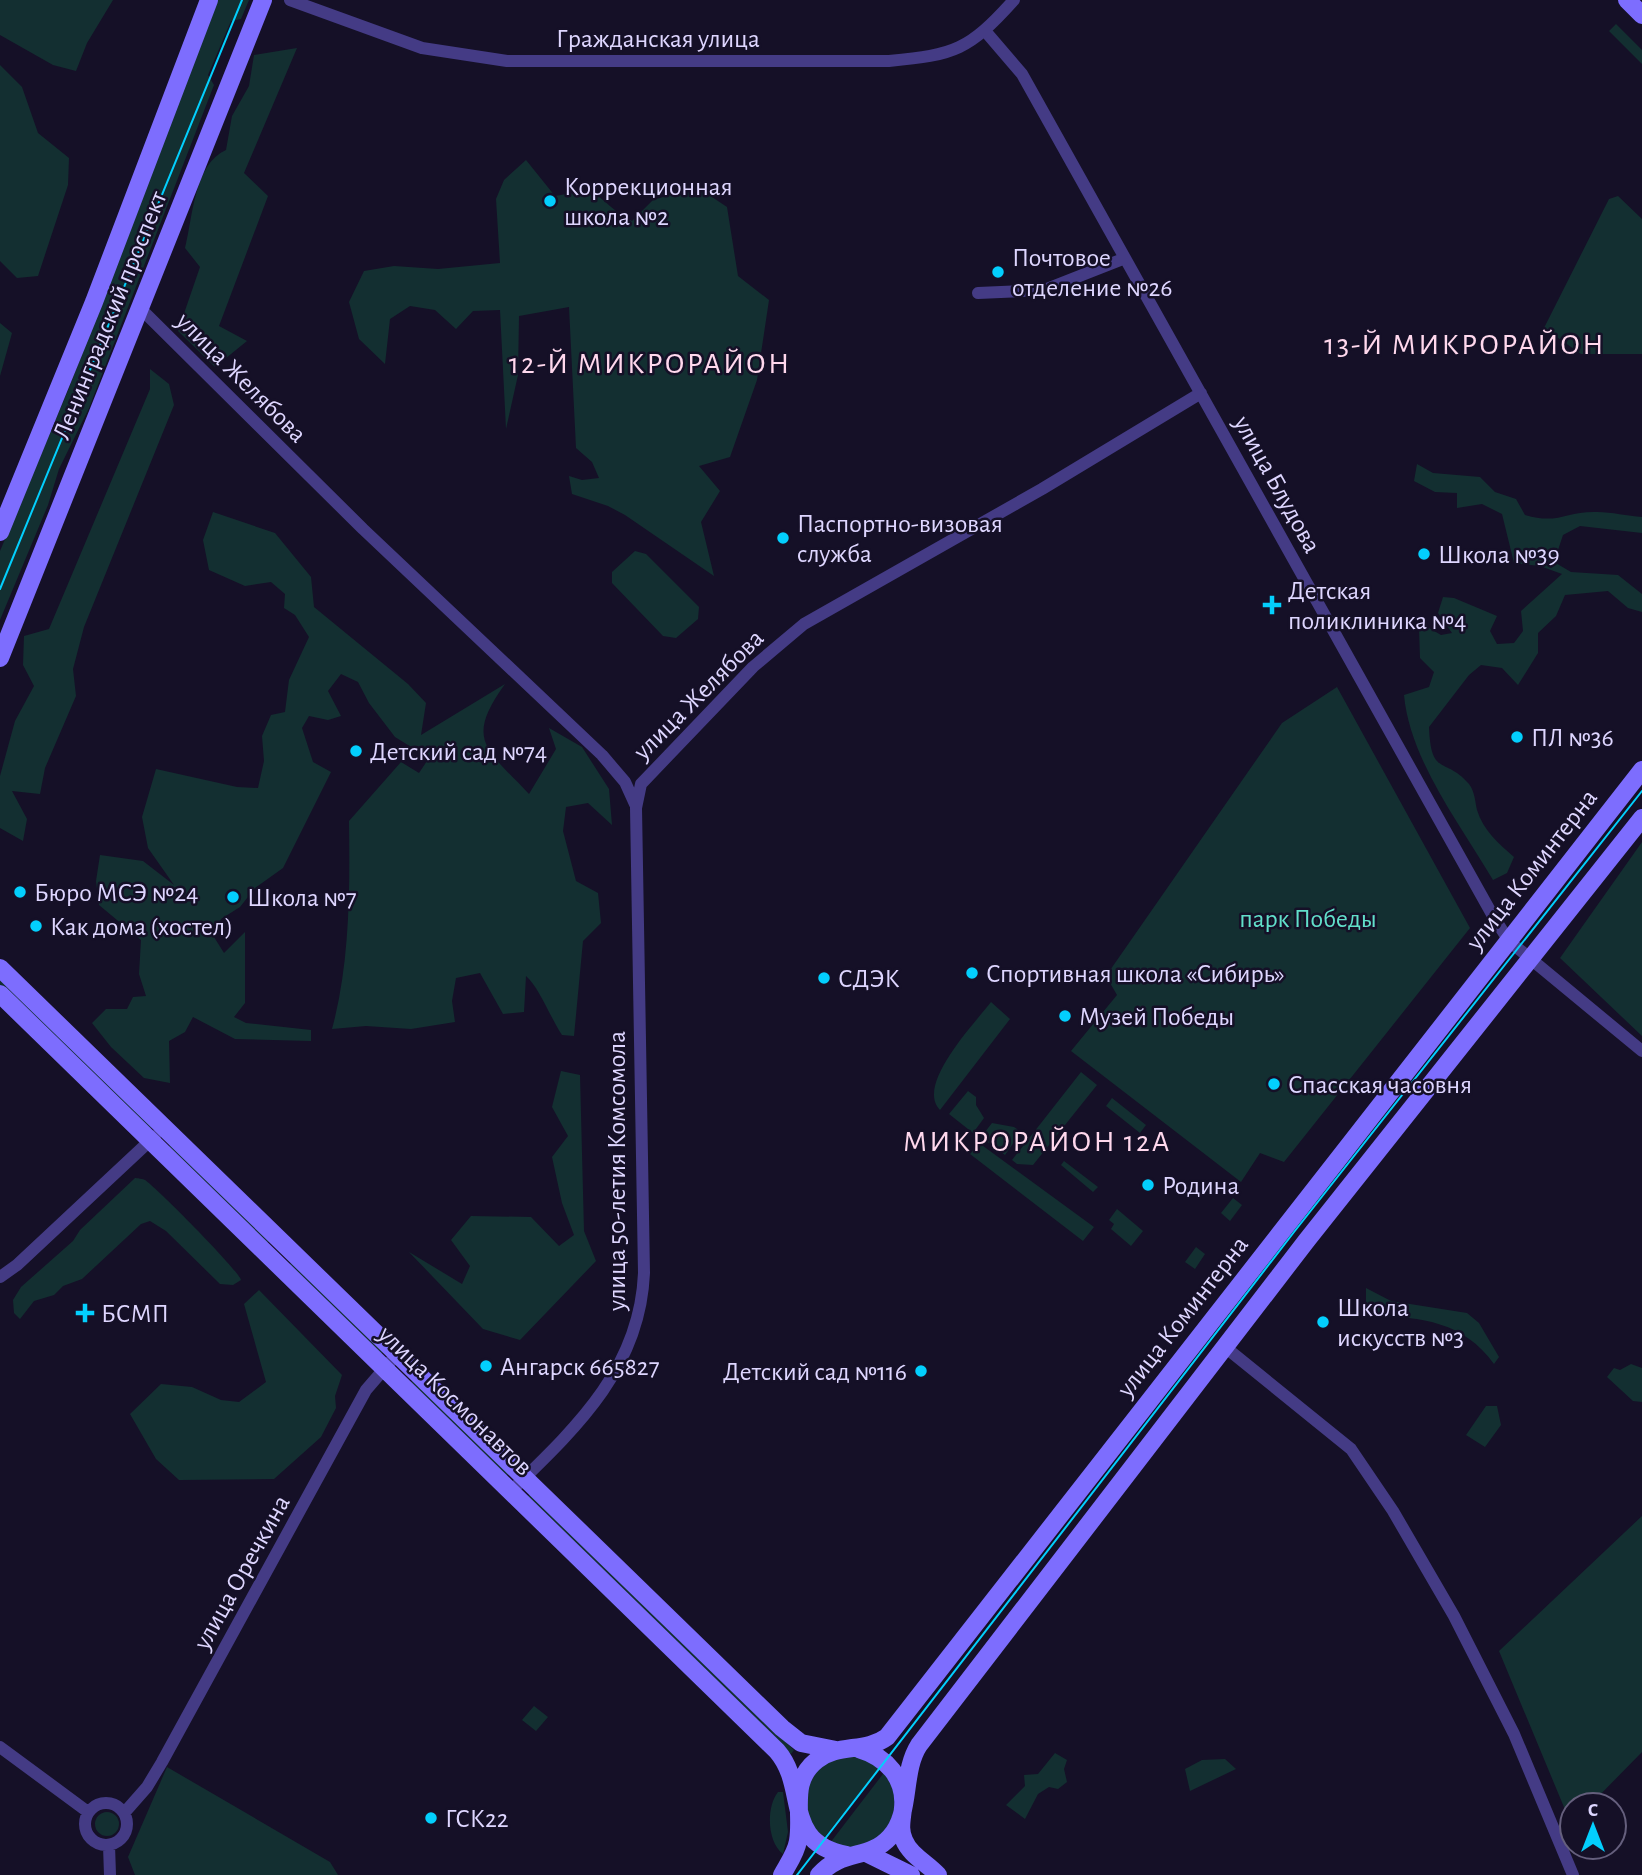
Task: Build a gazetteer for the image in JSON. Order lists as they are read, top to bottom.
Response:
{
  "streets": {
    "street": [
      "Гражданская улица",
      "Ленинградский проспект",
      "улица Желябова",
      "улица Блудова",
      "улица Коминтерна",
      "улица 50-летия Комсомола",
      "улица Космонавтов",
      "улица Оречкина"
    ]
  },
  "crossings": [
    ["Гражданская улица", "улица Блудова"],
    ["Ленинградский проспект", "улица Желябова"],
    ["улица Желябова", "улица Блудова"],
    ["улица Желябова", "улица 50-летия Комсомола"],
    ["улица Блудова", "улица Коминтерна"],
    ["улица Коминтерна", "улица Космонавтов"],
    ["улица 50-летия Комсомола", "улица Космонавтов"],
    ["улица Космонавтов", "улица Оречкина"]
  ],
  "districts": ["13-Й МИКРОРАЙОН", "12-Й МИКРОРАЙОН", "МИКРОРАЙОН 12А"],
  "parks": ["парк Победы"],
  "places": {
    "other": [
      "Коррекционная школа №2",
      "Почтовое отделение №26",
      "Паспортно-визовая служба",
      "Школа №39",
      "ПЛ №36",
      "Детский сад №74",
      "Бюро МСЭ №24",
      "Школа №7",
      "Как дома (хостел)",
      "Спортивная школа «Сибирь»",
      "СДЭК",
      "Музей Победы",
      "Спасская часовня",
      "Родина",
      "Школа искусств №3",
      "Ангарск 665827",
      "Детский сад №116",
      "ГСК22"
    ],
    "health": ["Детская поликлиника №4", "БСМП"]
  },
  "north": "top"
}
